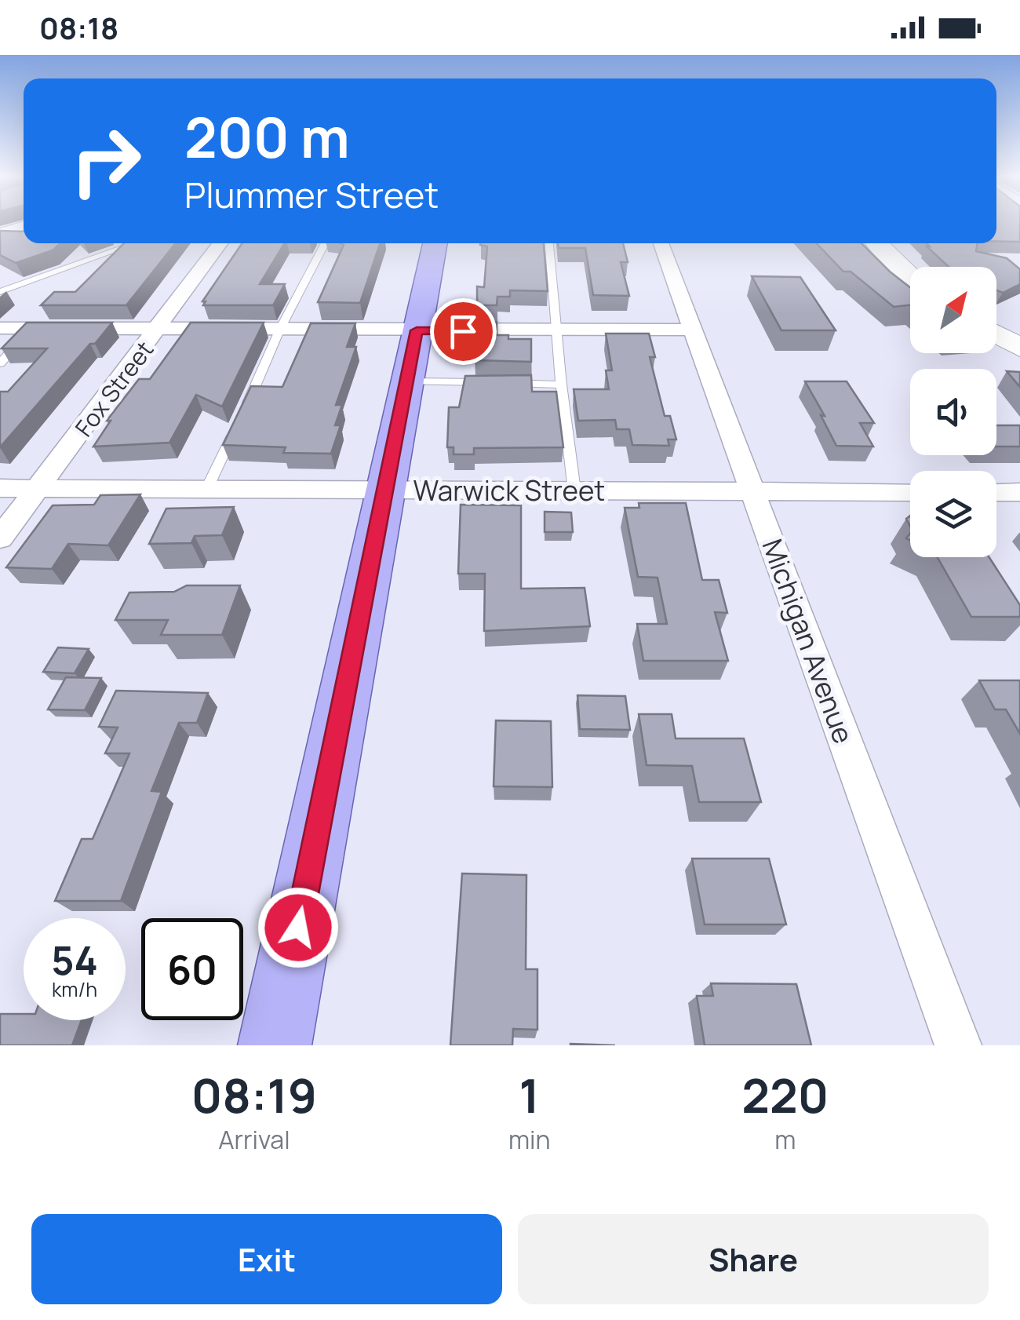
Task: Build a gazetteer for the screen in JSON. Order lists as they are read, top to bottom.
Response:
{
  "streets": {
    "street": ["Fox Street", "Warwick Street", "Michigan Avenue"]
  },
  "crossings": [
    ["Fox Street", "Warwick Street"],
    ["Warwick Street", "Michigan Avenue"]
  ],
  "north": "top right",
  "page": {
    "status": "08:18",
    "turn": ["200 m", "Plummer Street"],
    "speed": "54 km/h",
    "limit": "60",
    "eta": [
      "08:19",
      "Arrival",
      "1",
      "min",
      "220",
      "m"
    ],
    "buttons": ["Exit", "Share"]
  }
}
